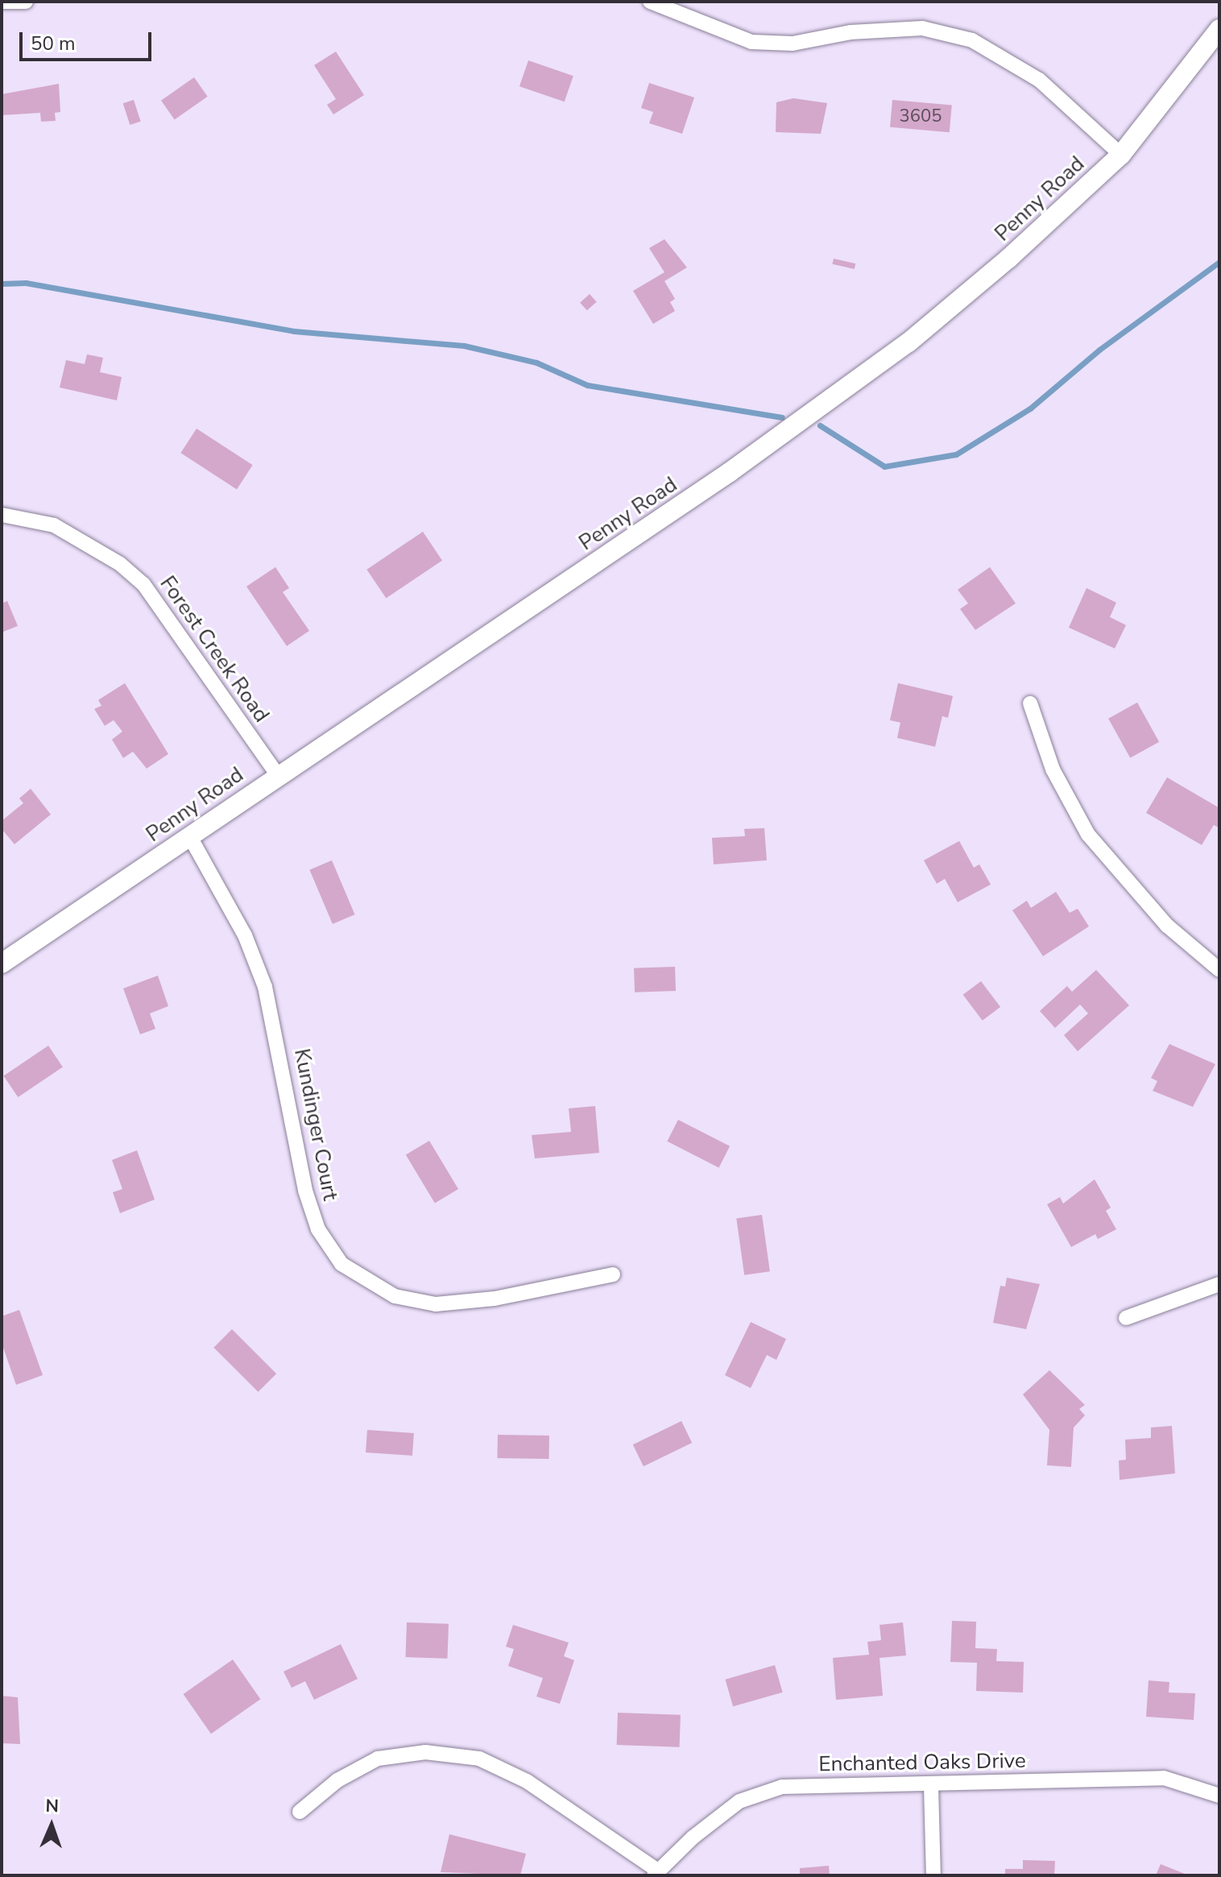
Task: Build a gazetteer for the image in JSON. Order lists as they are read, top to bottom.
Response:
{
  "streets": {
    "street": [
      "Penny Road",
      "Forest Creek Road",
      "Kundinger Court",
      "Enchanted Oaks Drive"
    ]
  },
  "crossings": [
    ["Penny Road", "Forest Creek Road"],
    ["Penny Road", "Kundinger Court"]
  ],
  "house_numbers": ["3605"],
  "scale_bar": "50 m",
  "north": "top"
}
